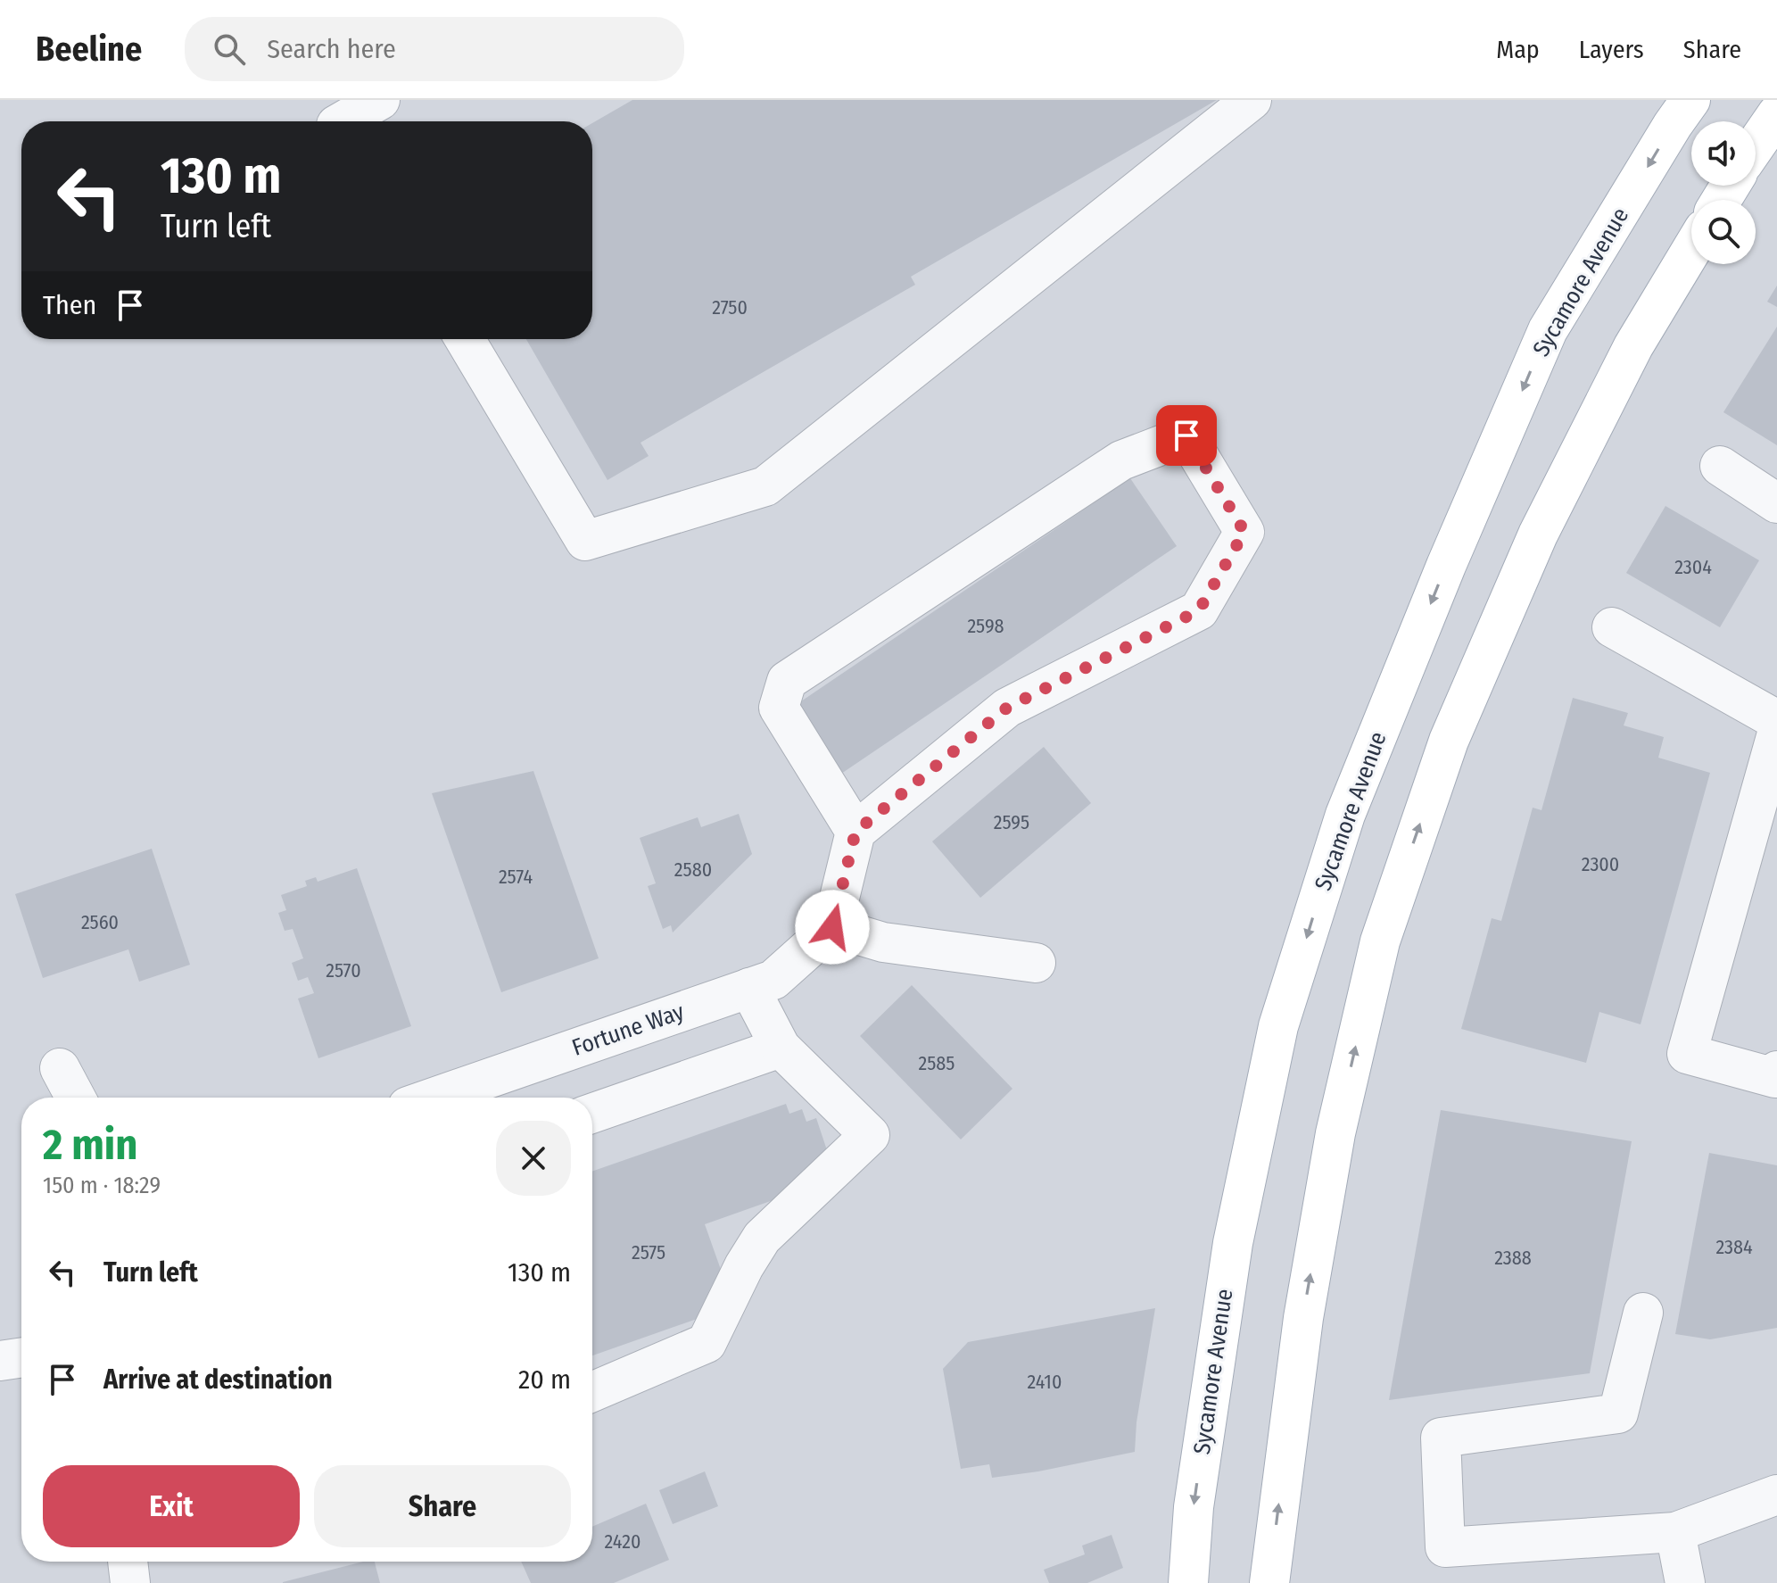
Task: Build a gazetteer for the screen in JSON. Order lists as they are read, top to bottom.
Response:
{
  "streets": {
    "main road": ["Sycamore Avenue"],
    "street": ["Fortune Way"]
  },
  "house_numbers": [
    "2750",
    "2304",
    "2598",
    "2595",
    "2300",
    "2580",
    "2574",
    "2560",
    "2570",
    "2585",
    "2384",
    "2575",
    "2388",
    "2410",
    "2420"
  ],
  "page": {
    "header": "Beeline",
    "search": "Search here",
    "nav": ["Map", "Layers", "Share"],
    "turn": ["130 m", "Turn left"],
    "then": "Then",
    "heading": ["2 min", "150 m · 18:29"],
    "list": [
      {
        "name": "Turn left",
        "value": "130 m"
      },
      {
        "name": "Arrive at destination",
        "value": "20 m"
      }
    ],
    "buttons": ["Exit", "Share"]
  }
}
